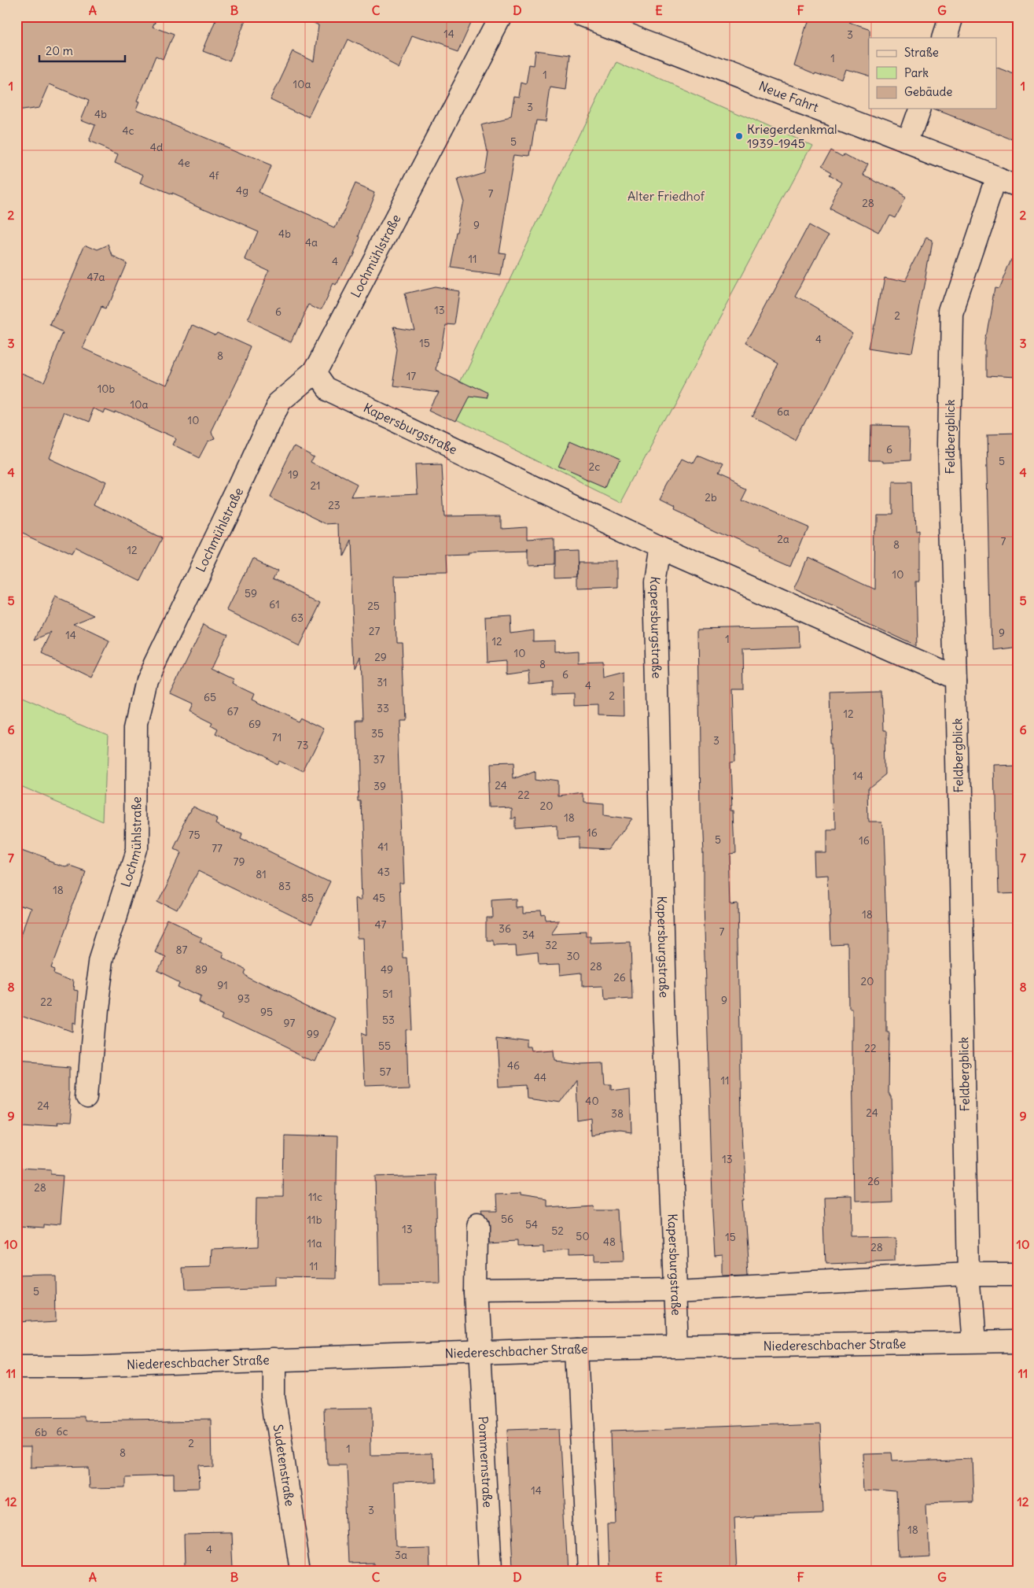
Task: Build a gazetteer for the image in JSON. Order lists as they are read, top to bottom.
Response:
{
  "streets": {
    "street": [
      "Neue Fahrt",
      "Lochmühlstraße",
      "Kapersburgstraße",
      "Feldbergblick",
      "Niedereschbacher Straße",
      "Pommernstraße",
      "Sudetenstraße"
    ]
  },
  "crossings": [
    ["Neue Fahrt", "Feldbergblick"],
    ["Lochmühlstraße", "Kapersburgstraße"],
    ["Kapersburgstraße", "Feldbergblick"],
    ["Kapersburgstraße", "Niedereschbacher Straße"],
    ["Feldbergblick", "Niedereschbacher Straße"],
    ["Niedereschbacher Straße", "Pommernstraße"],
    ["Niedereschbacher Straße", "Sudetenstraße"]
  ],
  "parks": ["Alter Friedhof"],
  "places": ["Kriegerdenkmal 1939-1945"],
  "house_numbers": [
    "14",
    "3",
    "1",
    "1",
    "10a",
    "3",
    "4b",
    "4c",
    "5",
    "4d",
    "4e",
    "4f",
    "4g",
    "7",
    "28",
    "9",
    "4b",
    "4a",
    "11",
    "4",
    "47a",
    "13",
    "6",
    "2",
    "4",
    "15",
    "8",
    "17",
    "10b",
    "10a",
    "6a",
    "10",
    "6",
    "5",
    "2c",
    "19",
    "21",
    "2b",
    "23",
    "2a",
    "7",
    "8",
    "12",
    "10",
    "59",
    "61",
    "25",
    "63",
    "27",
    "9",
    "14",
    "1",
    "12",
    "10",
    "29",
    "8",
    "6",
    "31",
    "4",
    "2",
    "65",
    "33",
    "67",
    "12",
    "69",
    "35",
    "71",
    "3",
    "73",
    "37",
    "14",
    "24",
    "39",
    "22",
    "20",
    "18",
    "16",
    "75",
    "5",
    "16",
    "41",
    "77",
    "79",
    "43",
    "81",
    "83",
    "18",
    "85",
    "45",
    "18",
    "47",
    "36",
    "7",
    "34",
    "32",
    "87",
    "30",
    "28",
    "89",
    "49",
    "26",
    "20",
    "91",
    "51",
    "93",
    "9",
    "22",
    "95",
    "53",
    "97",
    "99",
    "55",
    "22",
    "46",
    "57",
    "44",
    "11",
    "40",
    "24",
    "24",
    "38",
    "13",
    "26",
    "28",
    "11c",
    "56",
    "11b",
    "54",
    "13",
    "52",
    "50",
    "15",
    "48",
    "11a",
    "28",
    "11",
    "5",
    "6c",
    "6b",
    "2",
    "1",
    "8",
    "14",
    "3",
    "18",
    "4",
    "3a"
  ],
  "legend": ["Straße", "Park", "Gebäude"],
  "scale_bar": "20 m",
  "grid": {
    "columns": [
      "A",
      "B",
      "C",
      "D",
      "E",
      "F",
      "G"
    ],
    "rows": [
      "1",
      "2",
      "3",
      "4",
      "5",
      "6",
      "7",
      "8",
      "9",
      "10",
      "11",
      "12"
    ]
  }
}
